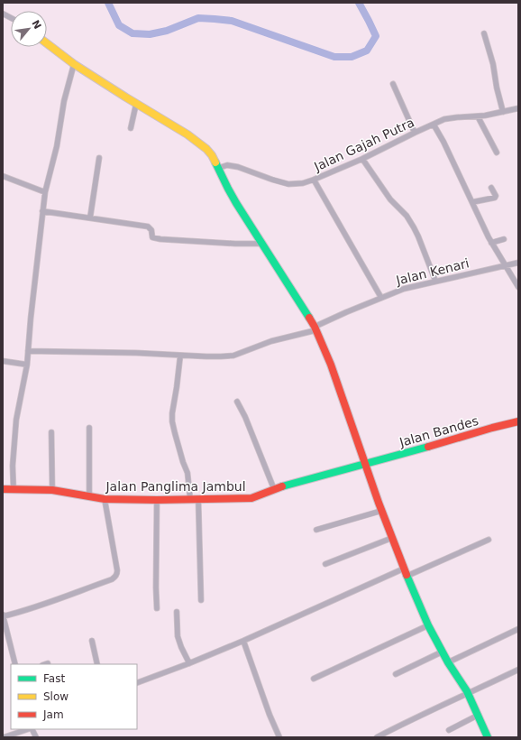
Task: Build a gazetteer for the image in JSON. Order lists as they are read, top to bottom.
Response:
{
  "streets": {
    "street": [
      "Jalan Gajah Putra",
      "Jalan Kenari",
      "Jalan Bandes",
      "Jalan Panglima Jambul"
    ]
  },
  "crossings": [
    ["Jalan Bandes", "Jalan Panglima Jambul"]
  ],
  "legend": ["Fast", "Slow", "Jam"],
  "north": "top right"
}
